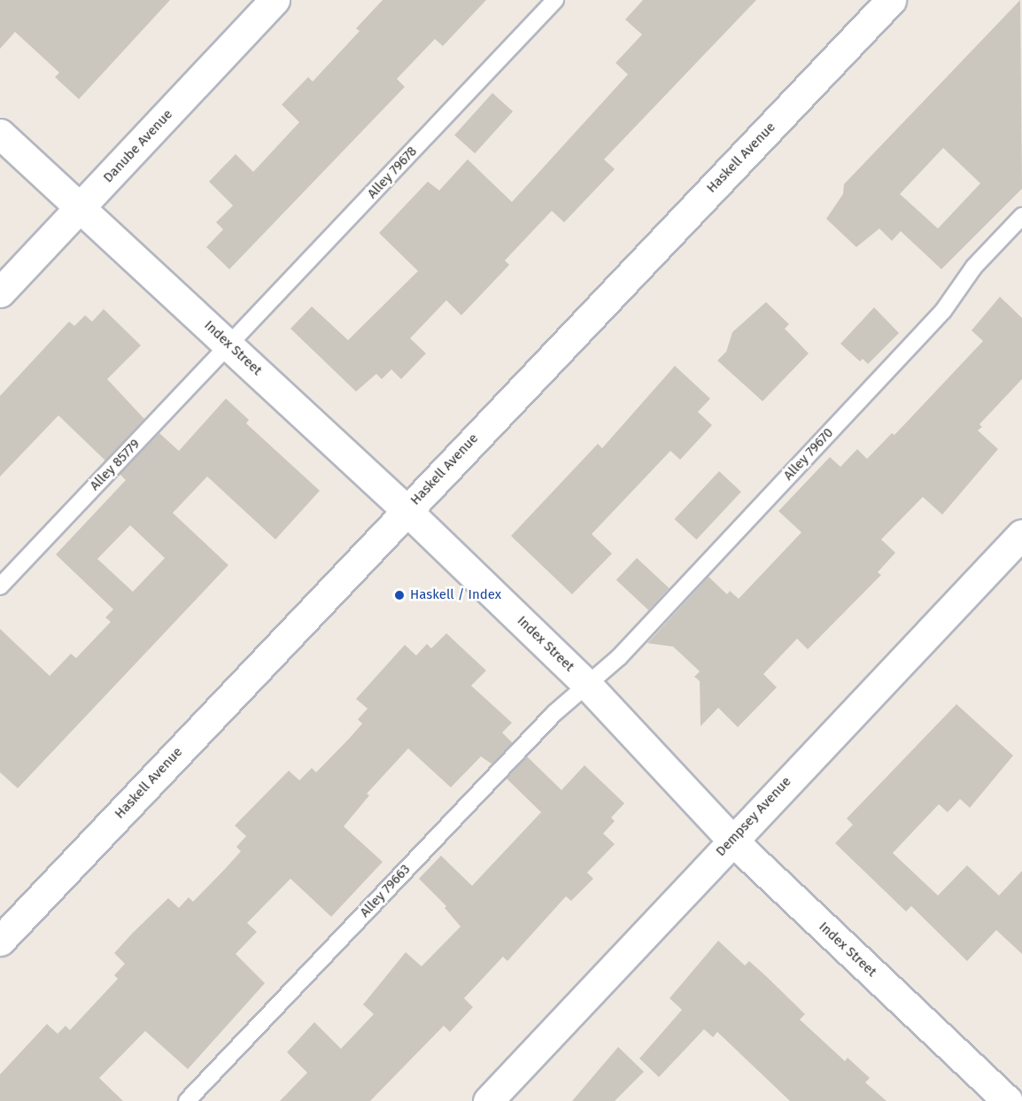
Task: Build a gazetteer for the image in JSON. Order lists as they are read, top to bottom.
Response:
{
  "streets": {
    "street": [
      "Danube Avenue",
      "Haskell Avenue",
      "Index Street",
      "Dempsey Avenue"
    ],
    "lane": [
      "Alley 79678",
      "Alley 79670",
      "Alley 85779",
      "Alley 79663"
    ]
  },
  "crossings": [
    ["Danube Avenue", "Index Street"],
    ["Haskell Avenue", "Index Street"],
    ["Alley 79678", "Index Street"],
    ["Alley 79678", "Alley 85779"],
    ["Index Street", "Alley 79670"],
    ["Index Street", "Alley 85779"],
    ["Index Street", "Dempsey Avenue"],
    ["Index Street", "Alley 79663"],
    ["Alley 79670", "Alley 79663"]
  ],
  "places": ["Haskell / Index"]
}
